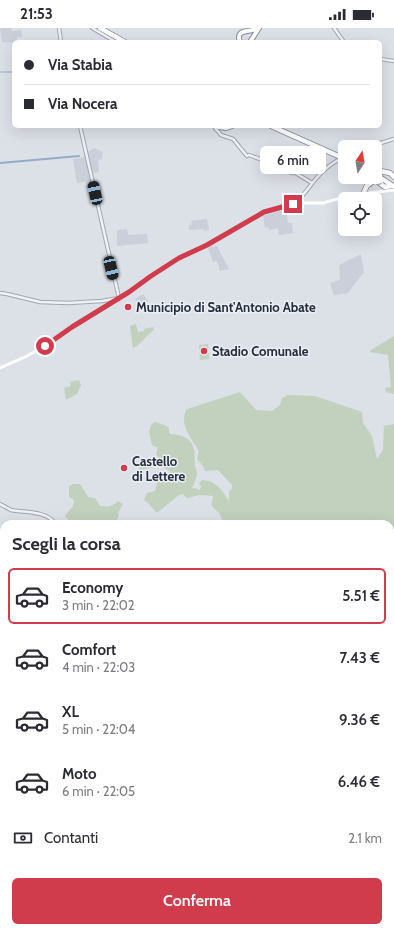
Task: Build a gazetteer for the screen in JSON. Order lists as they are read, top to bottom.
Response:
{
  "places": ["Municipio di Sant'Antonio Abate", "Stadio Comunale", "Castello di Lettere"],
  "north": "top",
  "page": {
    "status": "21:53",
    "banner": ["Via Stabia", "Via Nocera"],
    "bubble": "6 min",
    "heading": "Scegli la corsa",
    "list": [
      {
        "name": "Economy",
        "note": "3 min · 22:02",
        "value": "5.51 €"
      },
      {
        "name": "Comfort",
        "note": "4 min · 22:03",
        "value": "7.43 €"
      },
      {
        "name": "XL",
        "note": "5 min · 22:04",
        "value": "9.36 €"
      },
      {
        "name": "Moto",
        "note": "6 min · 22:05",
        "value": "6.46 €"
      }
    ],
    "pay": ["Contanti", "2.1 km"],
    "buttons": "Conferma"
  }
}
